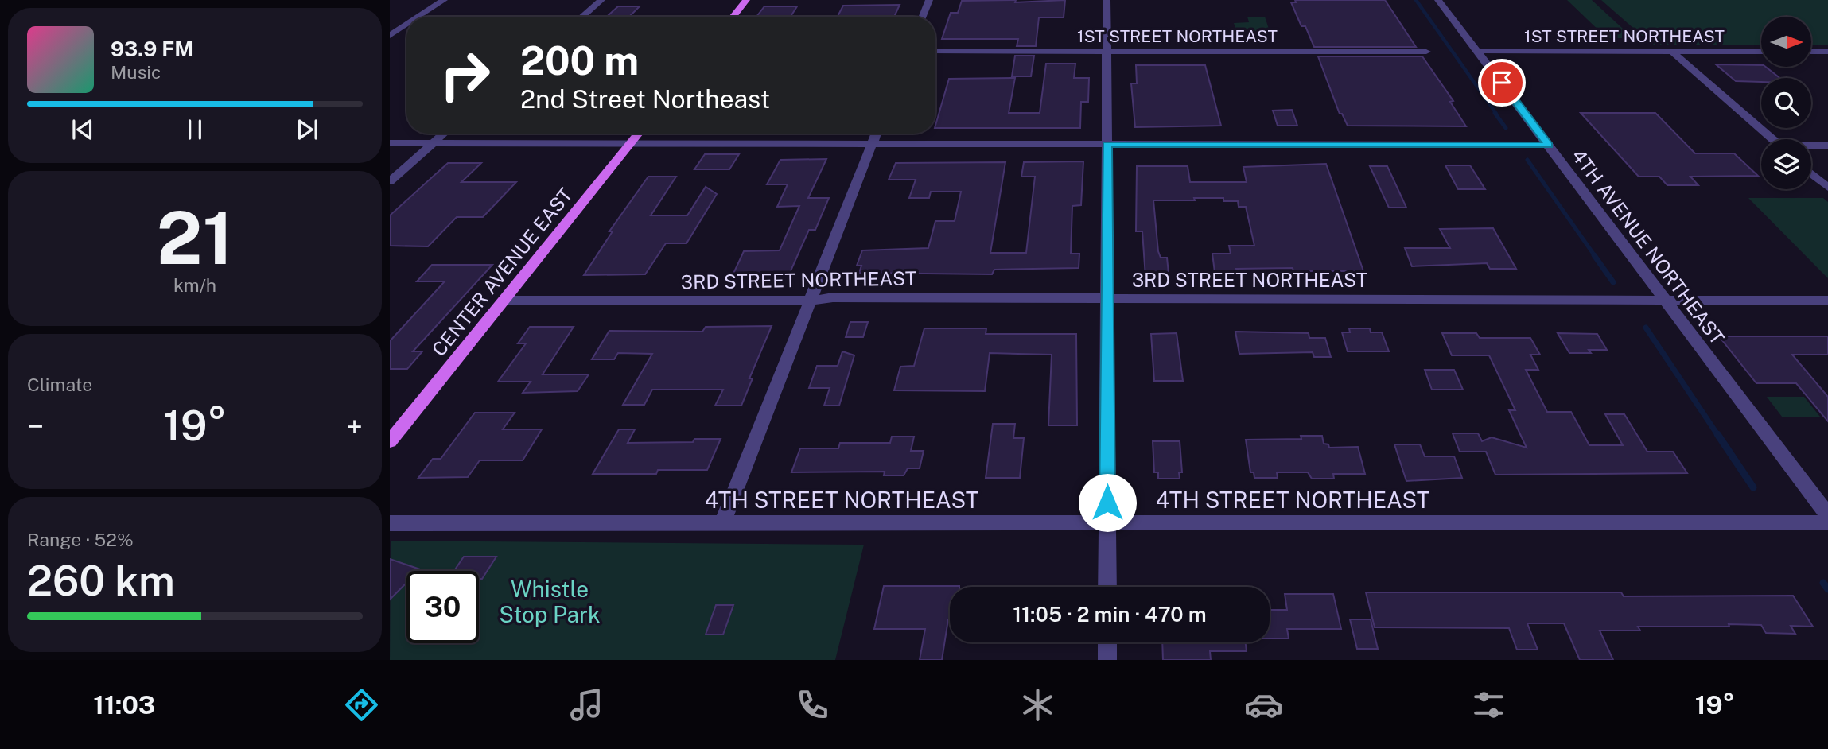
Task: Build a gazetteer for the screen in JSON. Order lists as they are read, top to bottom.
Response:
{
  "streets": {
    "main road": ["CENTER AVENUE EAST"],
    "street": [
      "1ST STREET NORTHEAST",
      "4TH AVENUE NORTHEAST",
      "3RD STREET NORTHEAST",
      "4TH STREET NORTHEAST"
    ]
  },
  "crossings": [
    ["1ST STREET NORTHEAST", "4TH AVENUE NORTHEAST"],
    ["4TH AVENUE NORTHEAST", "3RD STREET NORTHEAST"],
    ["CENTER AVENUE EAST", "3RD STREET NORTHEAST"]
  ],
  "parks": ["Whistle Stop Park"],
  "north": "right",
  "page": {
    "turn": ["200 m", "2nd Street Northeast"],
    "song": ["93.9 FM", "Music"],
    "tile": [
      ["21", "km/h"],
      "Climate",
      ["Range · 52%", "260 km"]
    ],
    "heat": ["−", "19°", "+"],
    "limit": "30",
    "trip": "11:05 · 2 min · 470 m",
    "tabs": ["11:03", "19°"]
  }
}
